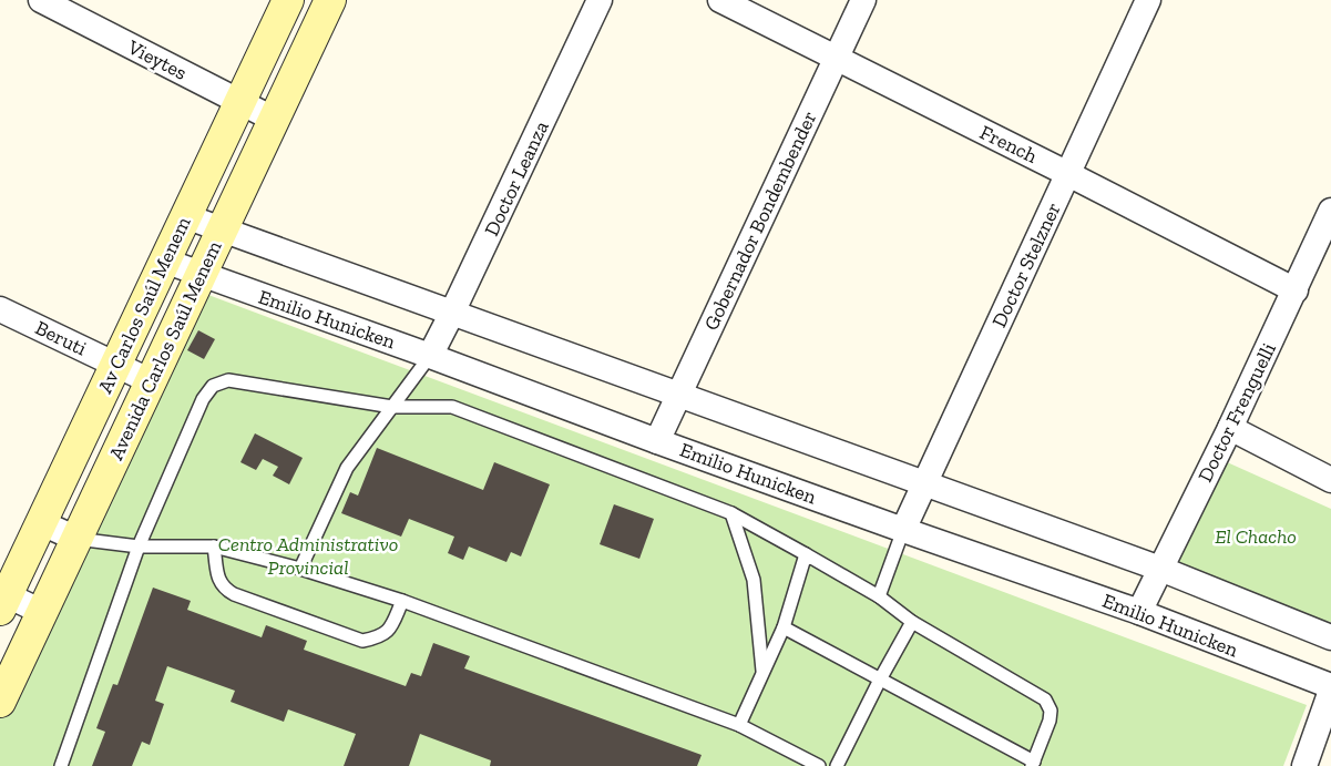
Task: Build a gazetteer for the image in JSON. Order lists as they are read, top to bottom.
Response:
{
  "streets": {
    "street": [
      "Vieytes",
      "French",
      "Doctor Leanza",
      "Gobernador Bondembender",
      "Doctor Stelzner",
      "Av Carlos Saúl Menem",
      "Emilio Hunicken",
      "Beruti",
      "Avenida Carlos Saúl Menem",
      "Doctor Frenguelli"
    ]
  },
  "crossings": [
    ["Vieytes", "Av Carlos Saúl Menem"],
    ["Vieytes", "Avenida Carlos Saúl Menem"],
    ["French", "Gobernador Bondembender"],
    ["French", "Doctor Stelzner"],
    ["French", "Doctor Frenguelli"],
    ["Doctor Leanza", "Emilio Hunicken"],
    ["Gobernador Bondembender", "Emilio Hunicken"],
    ["Doctor Stelzner", "Emilio Hunicken"],
    ["Av Carlos Saúl Menem", "Emilio Hunicken"],
    ["Av Carlos Saúl Menem", "Beruti"],
    ["Emilio Hunicken", "Avenida Carlos Saúl Menem"],
    ["Emilio Hunicken", "Doctor Frenguelli"],
    ["Beruti", "Avenida Carlos Saúl Menem"]
  ],
  "parks": ["El Chacho", "Centro Administrativo Provincial"]
}
